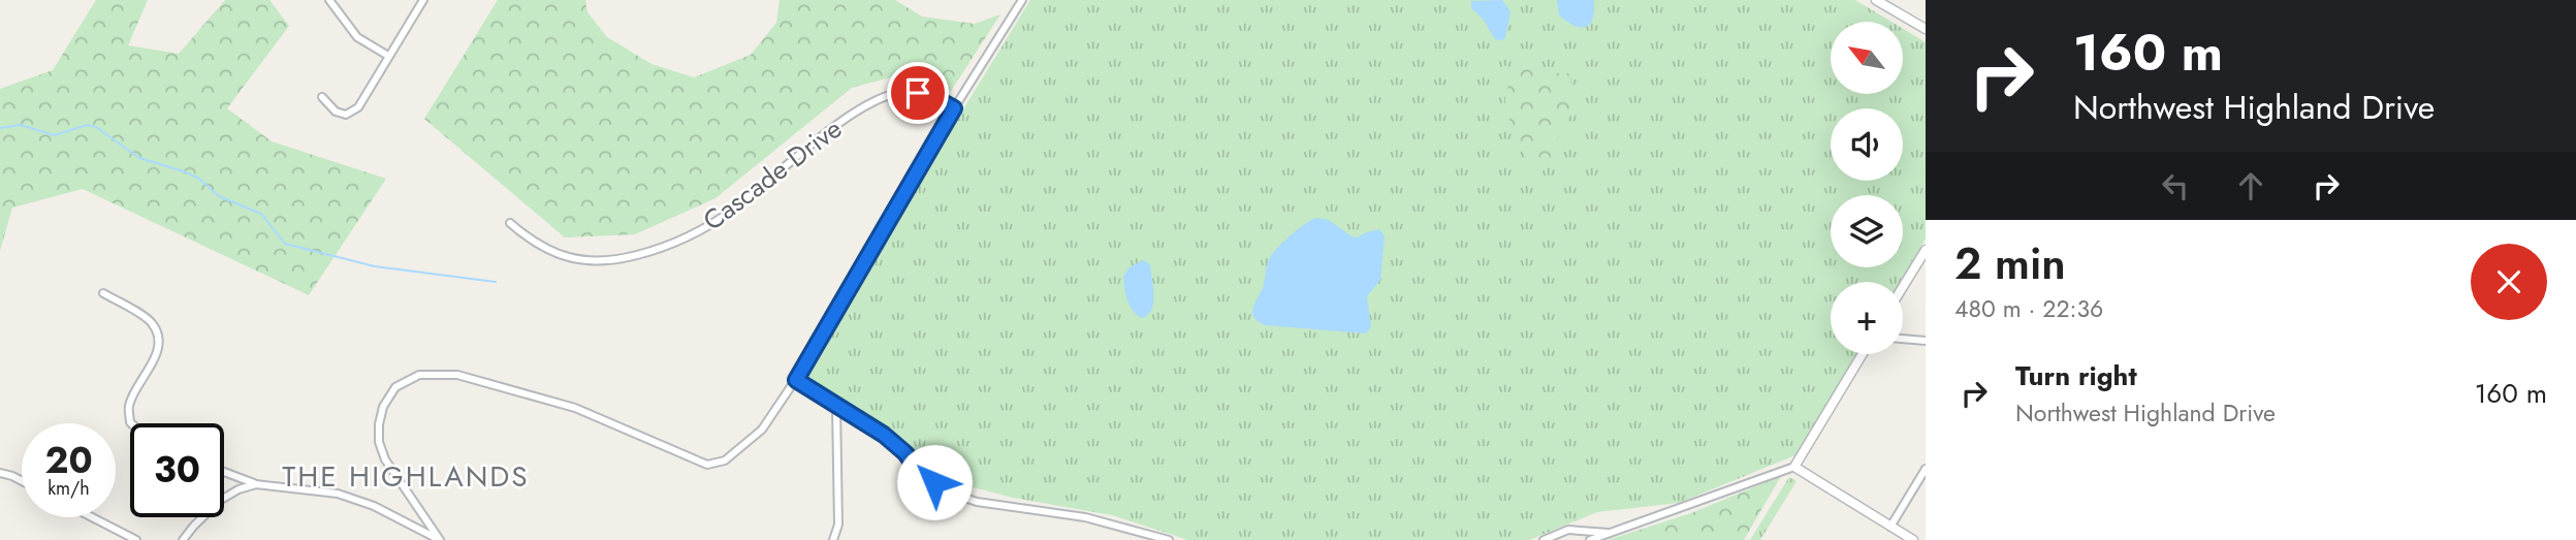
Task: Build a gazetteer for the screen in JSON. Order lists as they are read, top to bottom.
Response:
{
  "streets": {
    "street": ["Cascade Drive"]
  },
  "districts": ["THE HIGHLANDS"],
  "north": "top left",
  "page": {
    "turn": ["160 m", "Northwest Highland Drive"],
    "map_buttons": "+",
    "heading": ["2 min", "480 m · 22:36"],
    "list": [
      {
        "name": "Turn right",
        "note": "Northwest Highland Drive",
        "value": "160 m"
      }
    ],
    "speed": "20 km/h",
    "limit": "30"
  }
}
